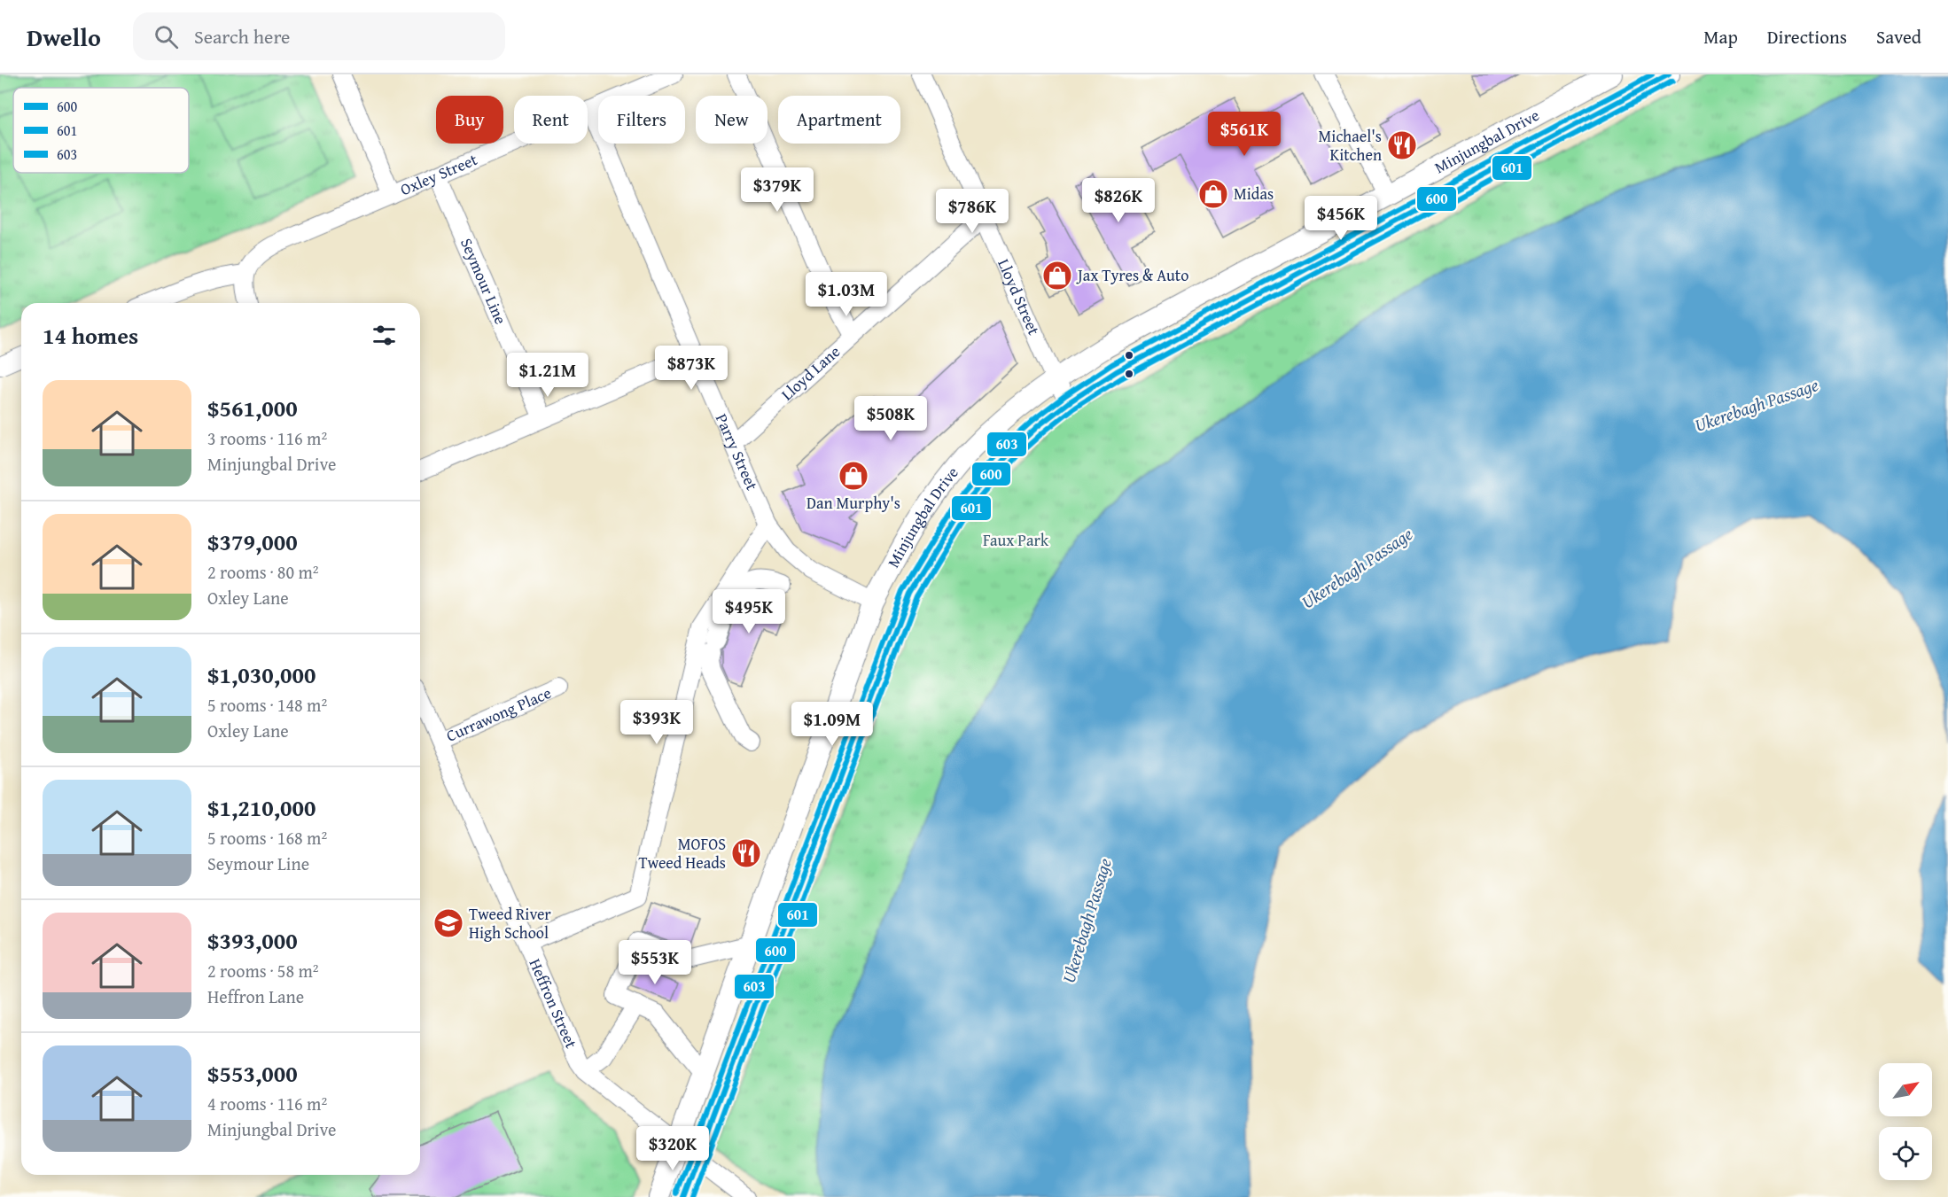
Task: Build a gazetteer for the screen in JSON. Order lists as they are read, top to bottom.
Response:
{
  "streets": {
    "main road": ["Minjungbal Drive"],
    "street": [
      "Oxley Street",
      "Seymour Line",
      "Lloyd Street",
      "Lloyd Lane",
      "Parry Street",
      "Currawong Place",
      "Heffron Street"
    ]
  },
  "crossings": [
    ["Minjungbal Drive", "Lloyd Street"],
    ["Minjungbal Drive", "Parry Street"],
    ["Minjungbal Drive", "Heffron Street"],
    ["Oxley Street", "Seymour Line"],
    ["Oxley Street", "Parry Street"],
    ["Lloyd Street", "Lloyd Lane"],
    ["Lloyd Lane", "Parry Street"],
    ["Currawong Place", "Heffron Street"]
  ],
  "water": ["Ukerebagh Passage"],
  "parks": ["Faux Park"],
  "places": {
    "restaurant": ["Michael's Kitchen", "MOFOS Tweed Heads"],
    "shop": ["Midas", "Jax Tyres & Auto", "Dan Murphy's"],
    "school or university": ["Tweed River High School"]
  },
  "lines": ["transit line 600", "transit line 603", "transit line 601"],
  "legend": ["600", "601", "603"],
  "north": "top right",
  "page": {
    "header": "Dwello",
    "search": "Search here",
    "nav": ["Map", "Directions", "Saved"],
    "chip": [
      "Buy",
      "Rent",
      "Filters",
      "New",
      "Apartment"
    ],
    "price": [
      "$561K",
      "$379K",
      "$826K",
      "$786K",
      "$456K",
      "$1.03M",
      "$873K",
      "$1.21M",
      "$508K",
      "$495K",
      "$393K",
      "$1.09M",
      "$553K",
      "$320K"
    ],
    "heading": "14 homes",
    "list": [
      {
        "name": "$561,000",
        "note": "3 rooms · 116 m² · Minjungbal Drive"
      },
      {
        "name": "$379,000",
        "note": "2 rooms · 80 m² · Oxley Lane"
      },
      {
        "name": "$1,030,000",
        "note": "5 rooms · 148 m² · Oxley Lane"
      },
      {
        "name": "$1,210,000",
        "note": "5 rooms · 168 m² · Seymour Line"
      },
      {
        "name": "$393,000",
        "note": "2 rooms · 58 m² · Heffron Lane"
      },
      {
        "name": "$553,000",
        "note": "4 rooms · 116 m² · Minjungbal Drive"
      }
    ]
  }
}
